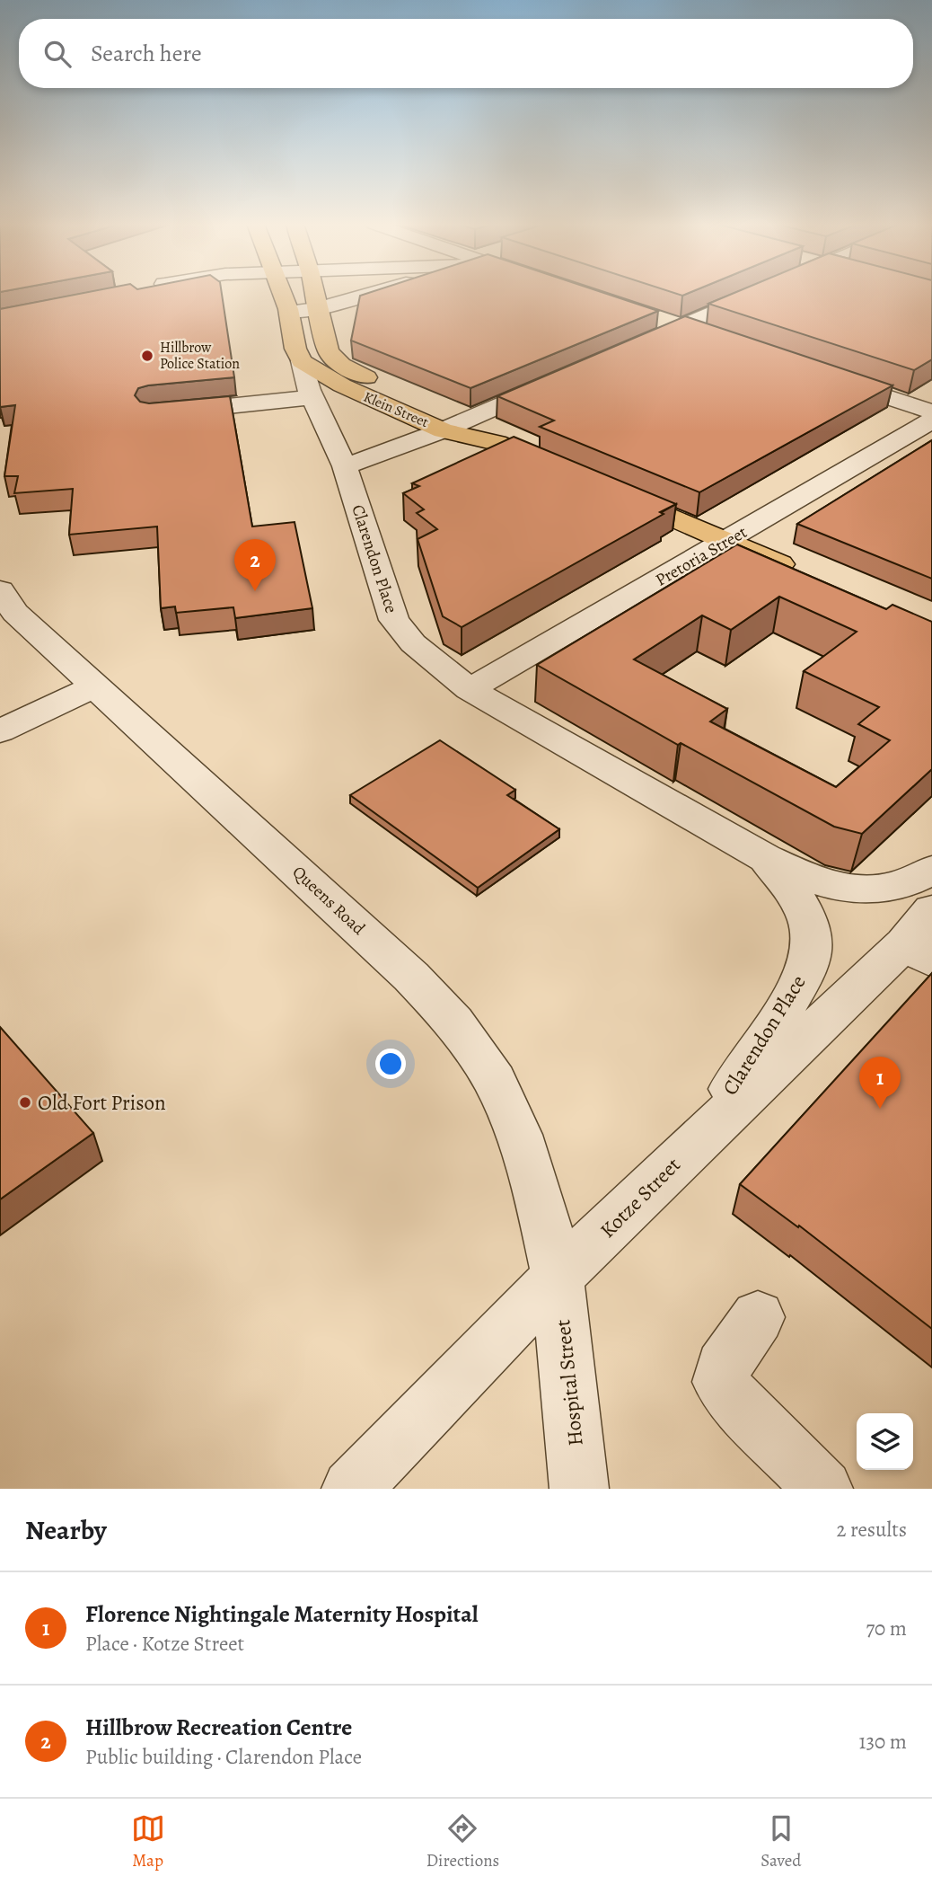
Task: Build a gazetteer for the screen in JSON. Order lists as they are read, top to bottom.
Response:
{
  "streets": {
    "main road": ["Klein Street", "Clarendon Place"],
    "street": [
      "Pretoria Street",
      "Queens Road",
      "Kotze Street",
      "Hospital Street"
    ]
  },
  "crossings": [
    ["Klein Street", "Clarendon Place"],
    ["Pretoria Street", "Clarendon Place"],
    ["Clarendon Place", "Kotze Street"],
    ["Queens Road", "Kotze Street"],
    ["Queens Road", "Hospital Street"],
    ["Kotze Street", "Hospital Street"]
  ],
  "places": ["Hillbrow Police Station", "Old Fort Prison"],
  "page": {
    "search": "Search here",
    "pins": ["2", "1"],
    "heading": ["Nearby", "2 results"],
    "list": [
      {
        "mark": "1",
        "name": "Florence Nightingale Maternity Hospital",
        "note": "Place · Kotze Street",
        "value": "70 m"
      },
      {
        "mark": "2",
        "name": "Hillbrow Recreation Centre",
        "note": "Public building · Clarendon Place",
        "value": "130 m"
      }
    ],
    "nav": ["Map", "Directions", "Saved"]
  }
}
